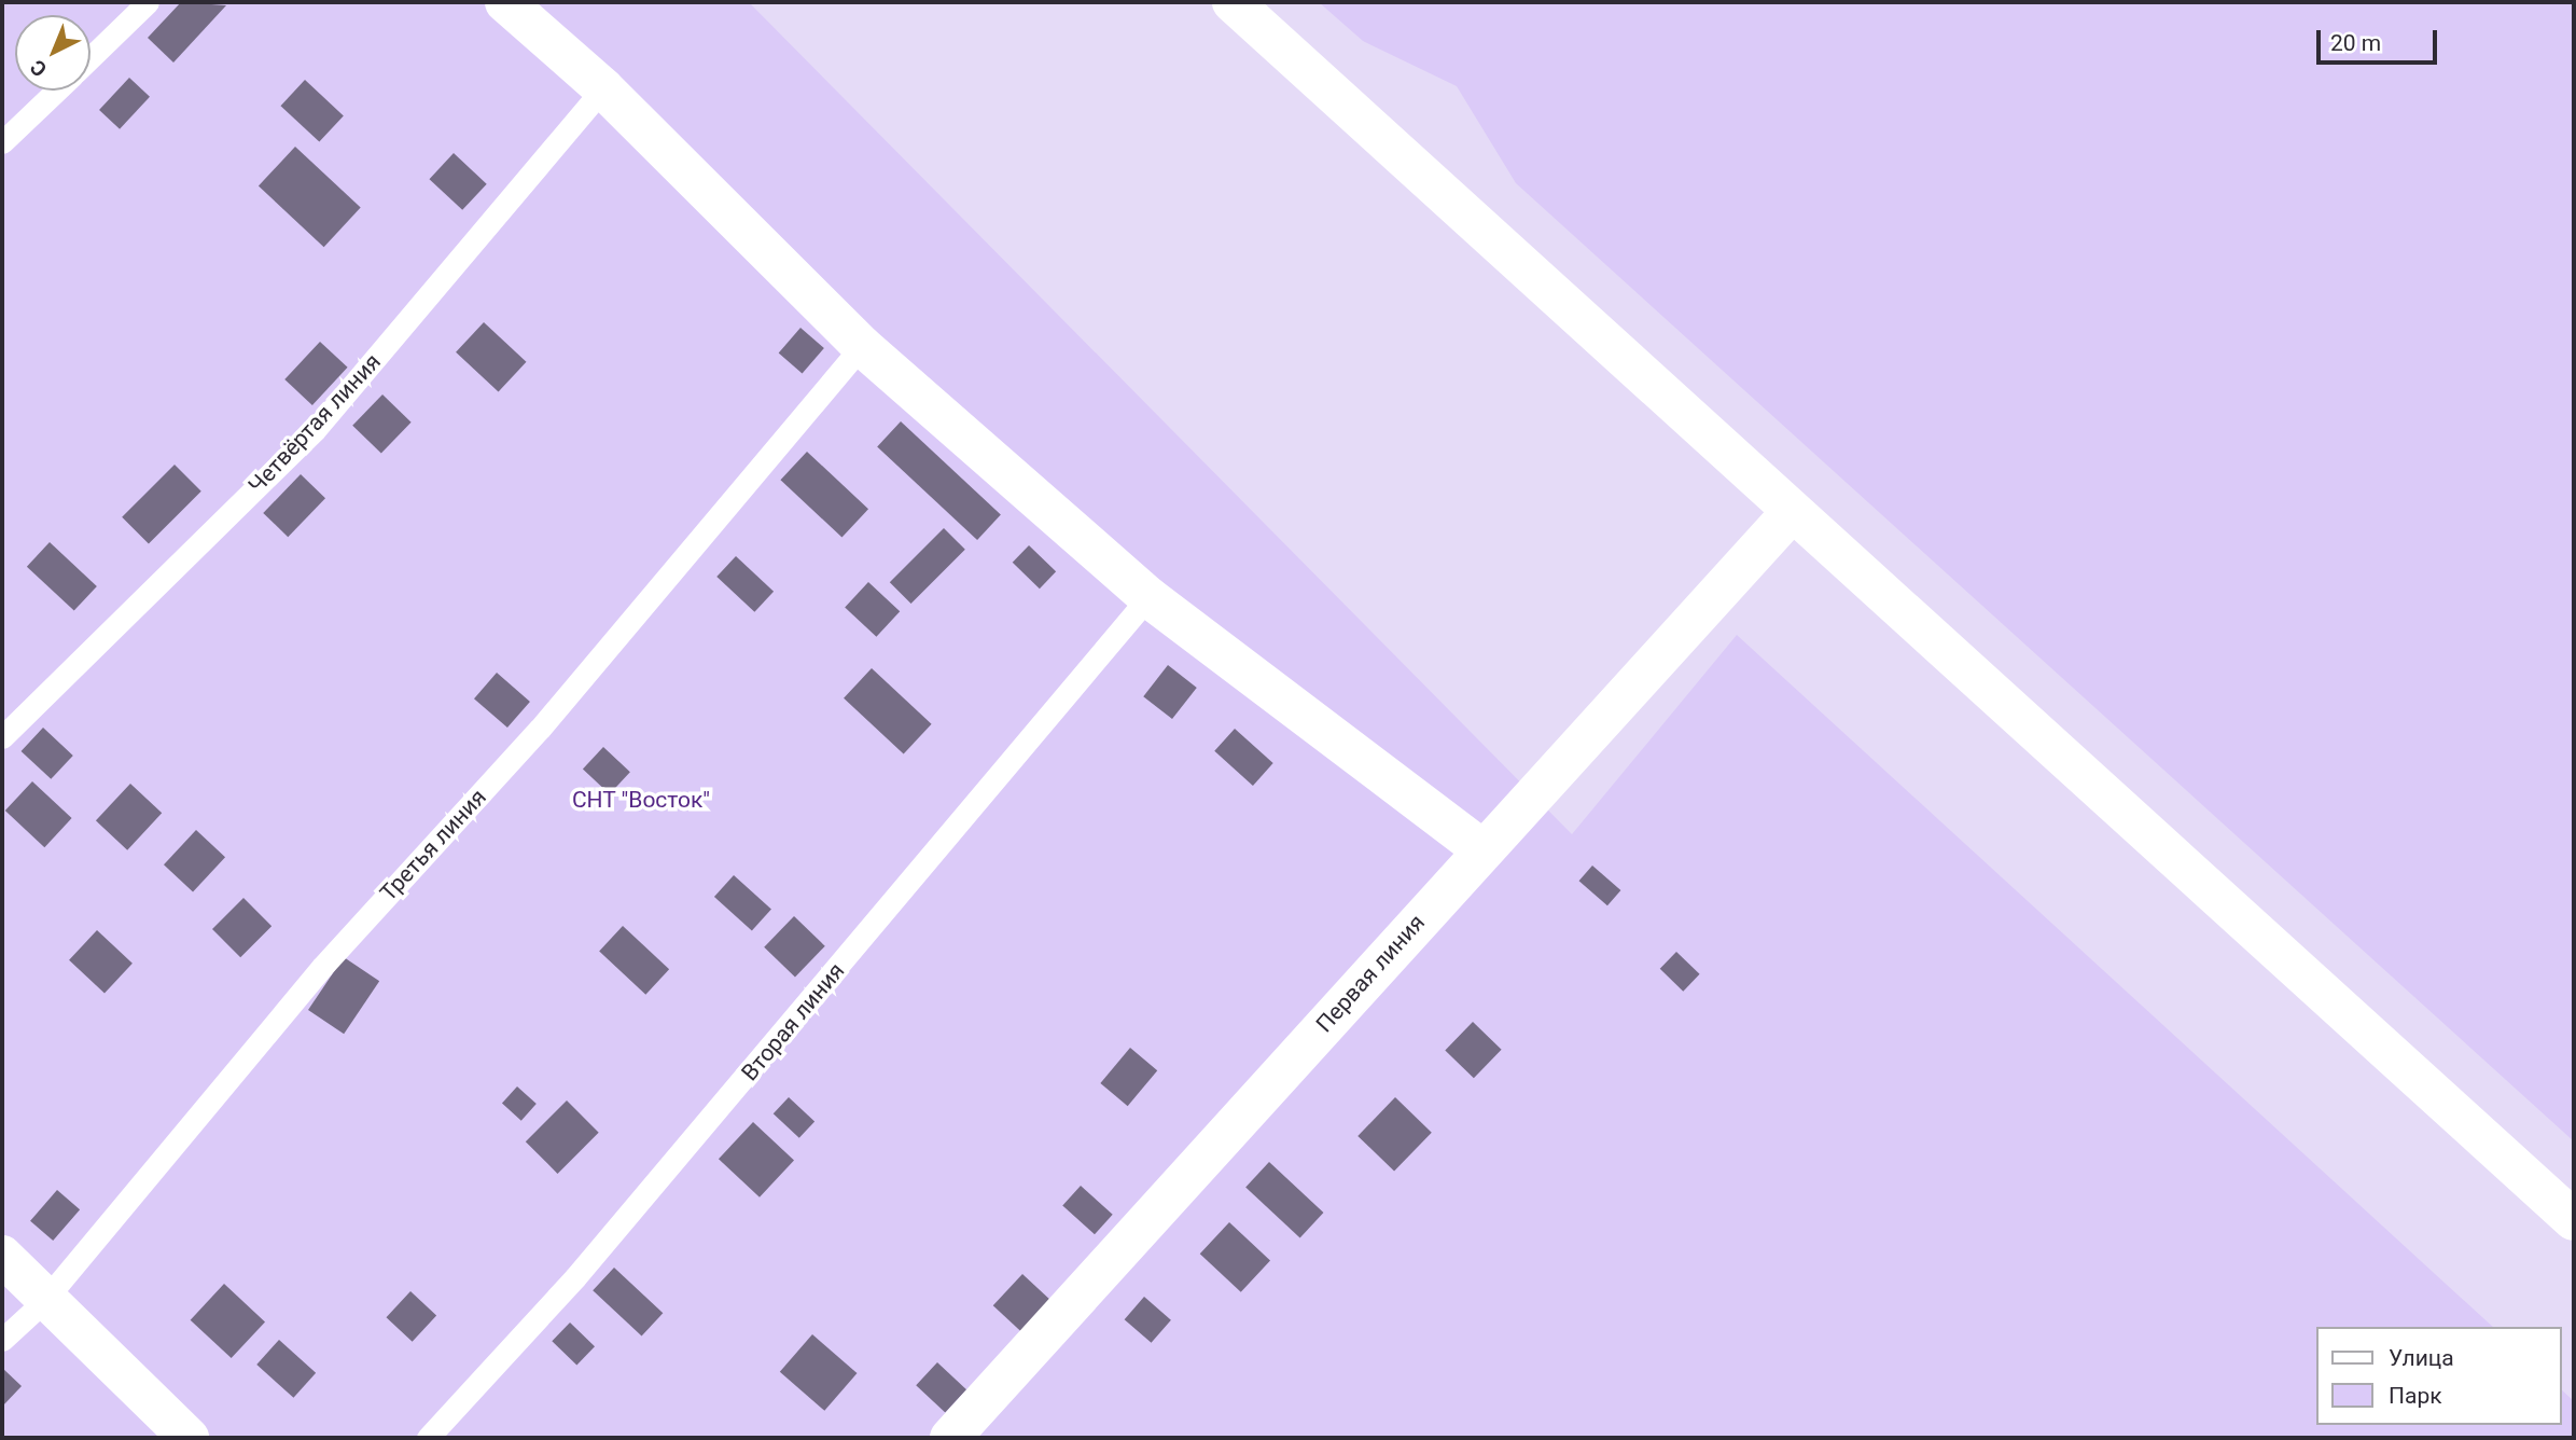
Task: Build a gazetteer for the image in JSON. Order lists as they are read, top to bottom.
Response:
{
  "streets": {
    "street": ["Первая линия"],
    "lane": ["Четвёртая линия", "Третья линия", "Вторая линия"]
  },
  "parks": ["СНТ \"Восток\""],
  "legend": ["Улица", "Парк"],
  "scale_bar": "20 m",
  "north": "bottom left"
}
